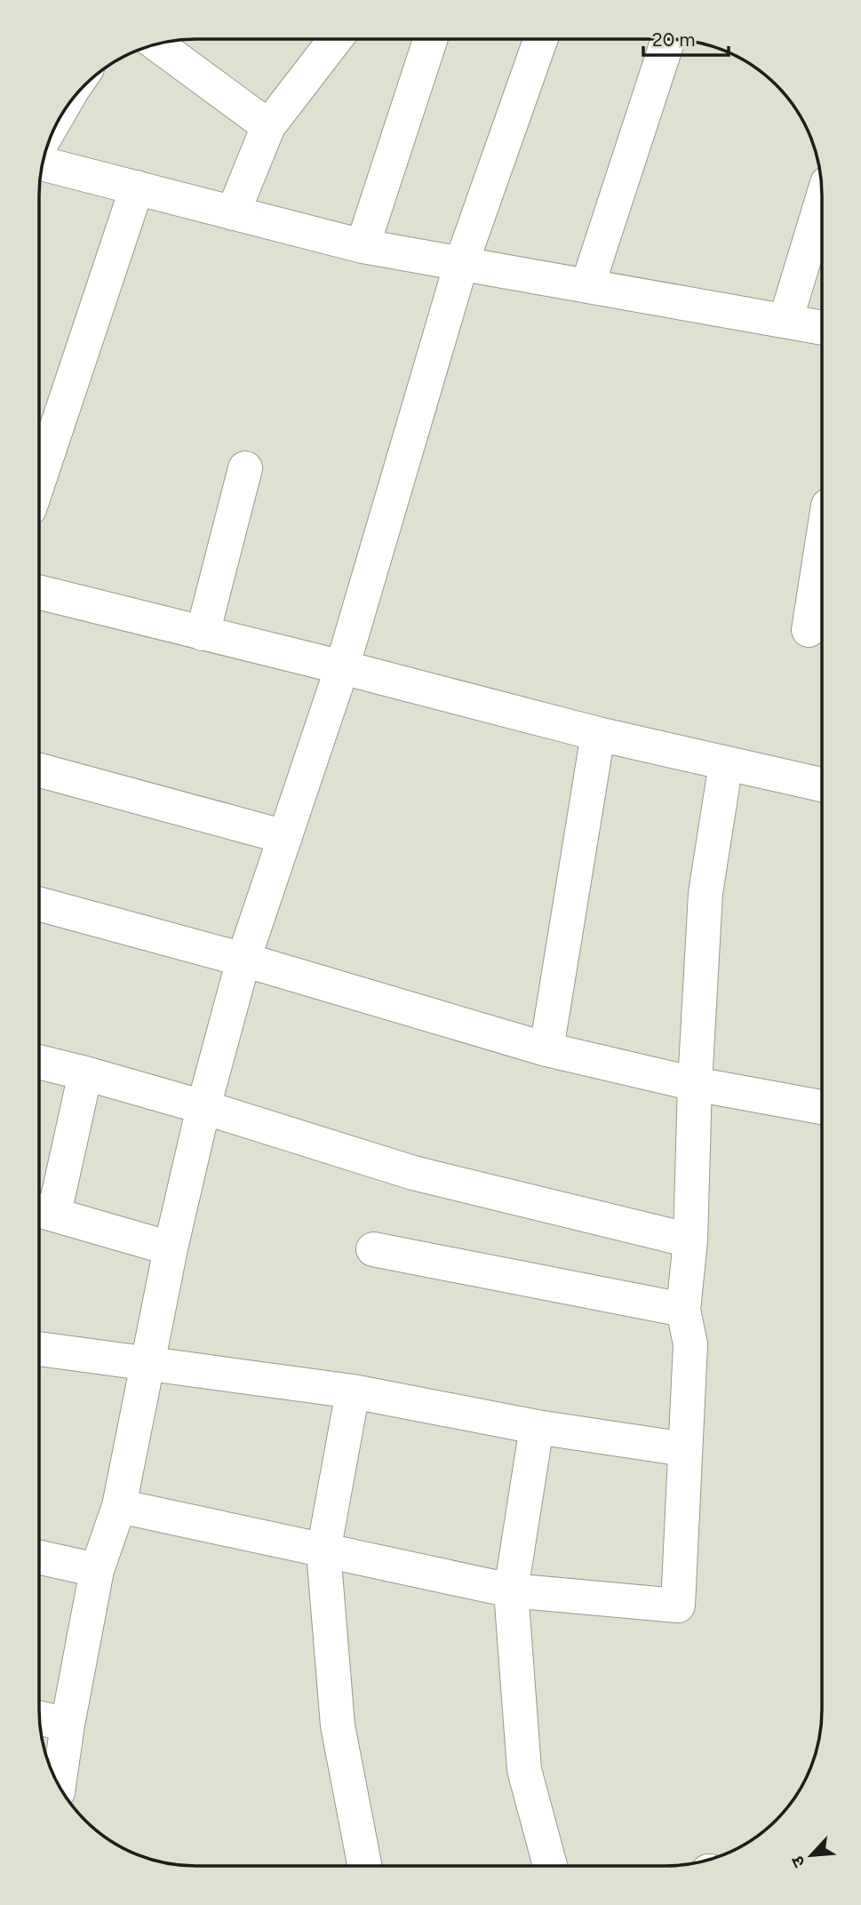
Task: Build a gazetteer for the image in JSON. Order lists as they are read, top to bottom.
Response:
{
  "scale_bar": "20 m",
  "north": "bottom left"
}
